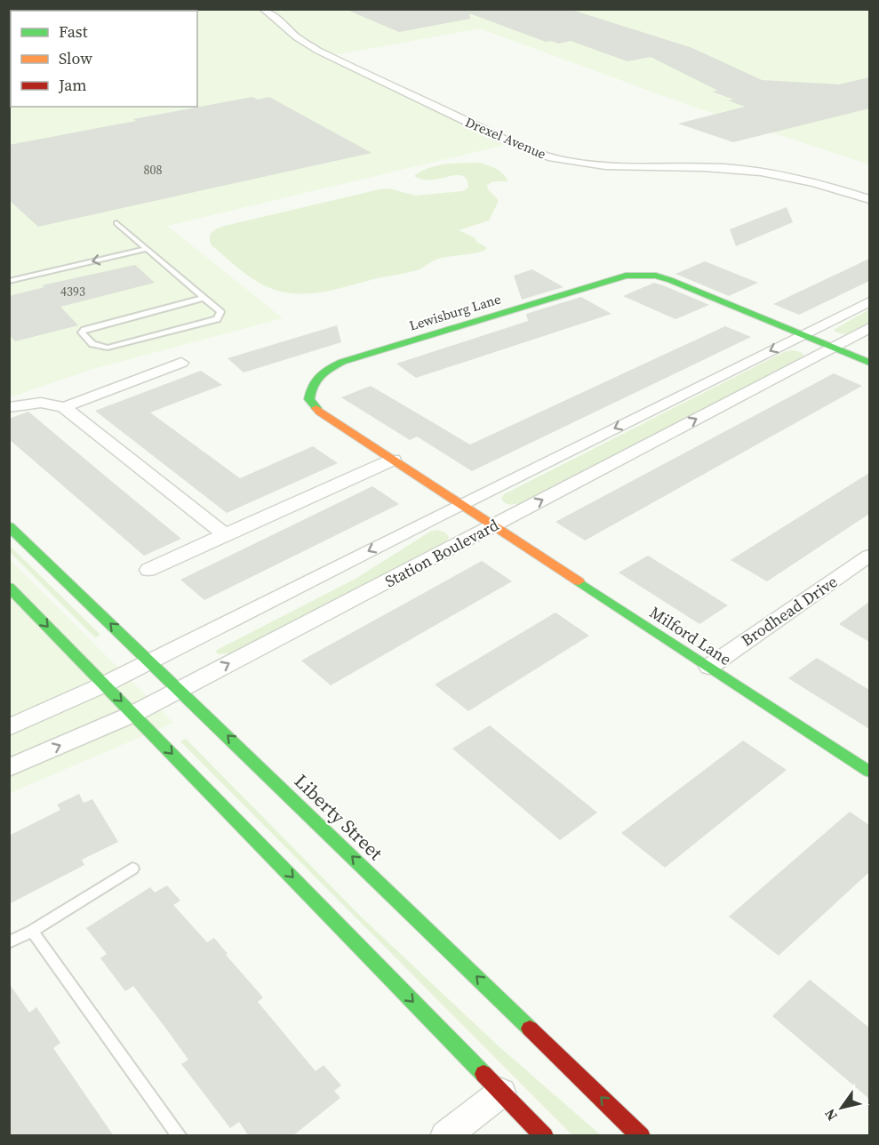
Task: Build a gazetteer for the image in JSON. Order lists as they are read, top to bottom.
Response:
{
  "streets": {
    "street": [
      "Drexel Avenue",
      "Lewisburg Lane",
      "Station Boulevard",
      "Brodhead Drive",
      "Milford Lane",
      "Liberty Street"
    ]
  },
  "crossings": [
    ["Lewisburg Lane", "Station Boulevard"],
    ["Lewisburg Lane", "Milford Lane"],
    ["Station Boulevard", "Milford Lane"],
    ["Station Boulevard", "Liberty Street"],
    ["Brodhead Drive", "Milford Lane"]
  ],
  "house_numbers": ["808", "4393"],
  "legend": ["Fast", "Slow", "Jam"],
  "north": "bottom left"
}
